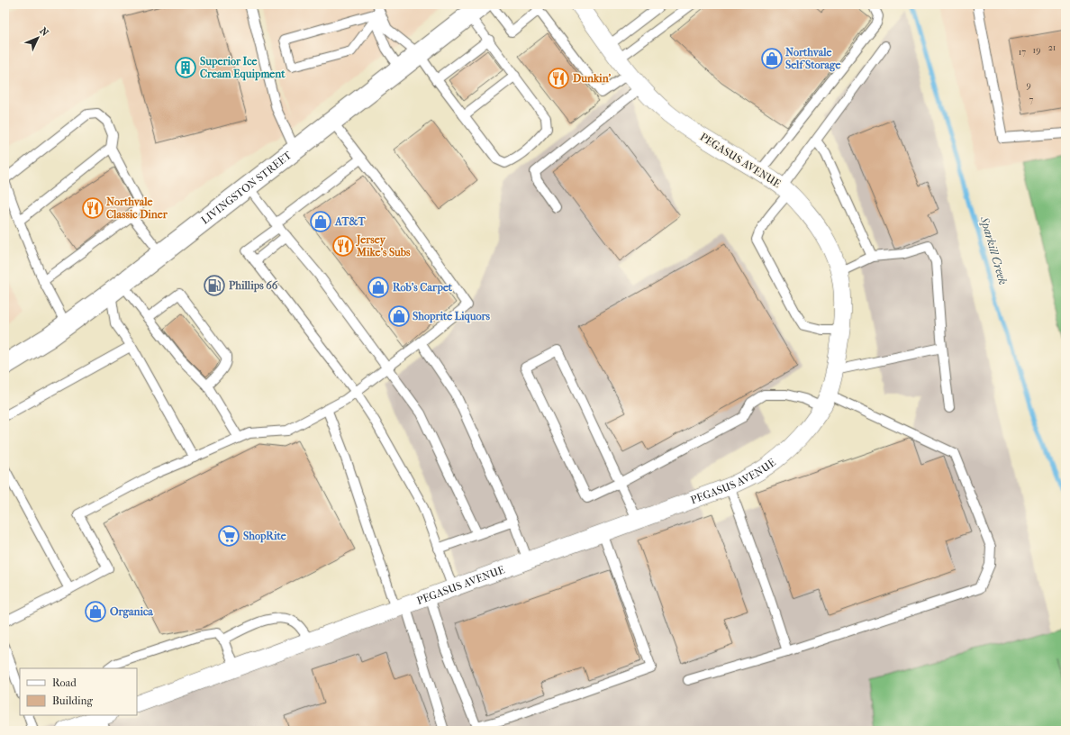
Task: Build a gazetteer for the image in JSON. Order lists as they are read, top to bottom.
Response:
{
  "streets": {
    "main road": ["LIVINGSTON STREET"],
    "street": ["PEGASUS AVENUE"]
  },
  "water": ["Sparkill Creek"],
  "places": {
    "shop": [
      "Northvale Self Storage",
      "AT&T",
      "Rob's Carpet",
      "Shoprite Liquors",
      "Organica"
    ],
    "building": ["Superior Ice Cream Equipment"],
    "restaurant": ["Dunkin'", "Northvale Classic Diner", "Jersey Mike's Subs"],
    "fuel station": ["Phillips 66"],
    "supermarket": ["ShopRite"]
  },
  "house_numbers": [
    "21",
    "19",
    "17",
    "9",
    "7"
  ],
  "legend": ["Road", "Building"],
  "north": "top right"
}
